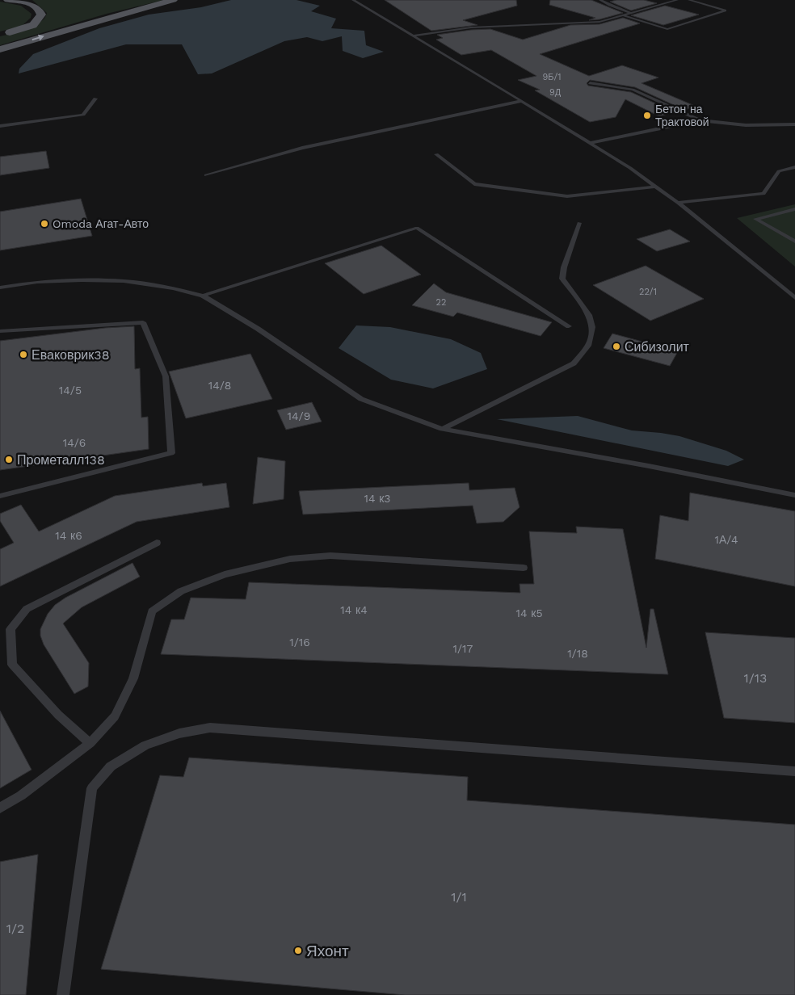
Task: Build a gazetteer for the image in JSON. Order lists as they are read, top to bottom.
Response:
{
  "places": [
    "Бетон на Трактовой",
    "Omoda Агат-Авто",
    "Сибизолит",
    "Еваковрик38",
    "Прометалл138",
    "Яхонт"
  ],
  "house_numbers": [
    "9Б/1",
    "9Д",
    "22/1",
    "22",
    "14/8",
    "14/5",
    "14/9",
    "14/6",
    "14 к3",
    "14 к6",
    "1А/4",
    "14 к4",
    "14 к5",
    "1/16",
    "1/17",
    "1/18",
    "1/13",
    "1/1",
    "1/2"
  ]
}
